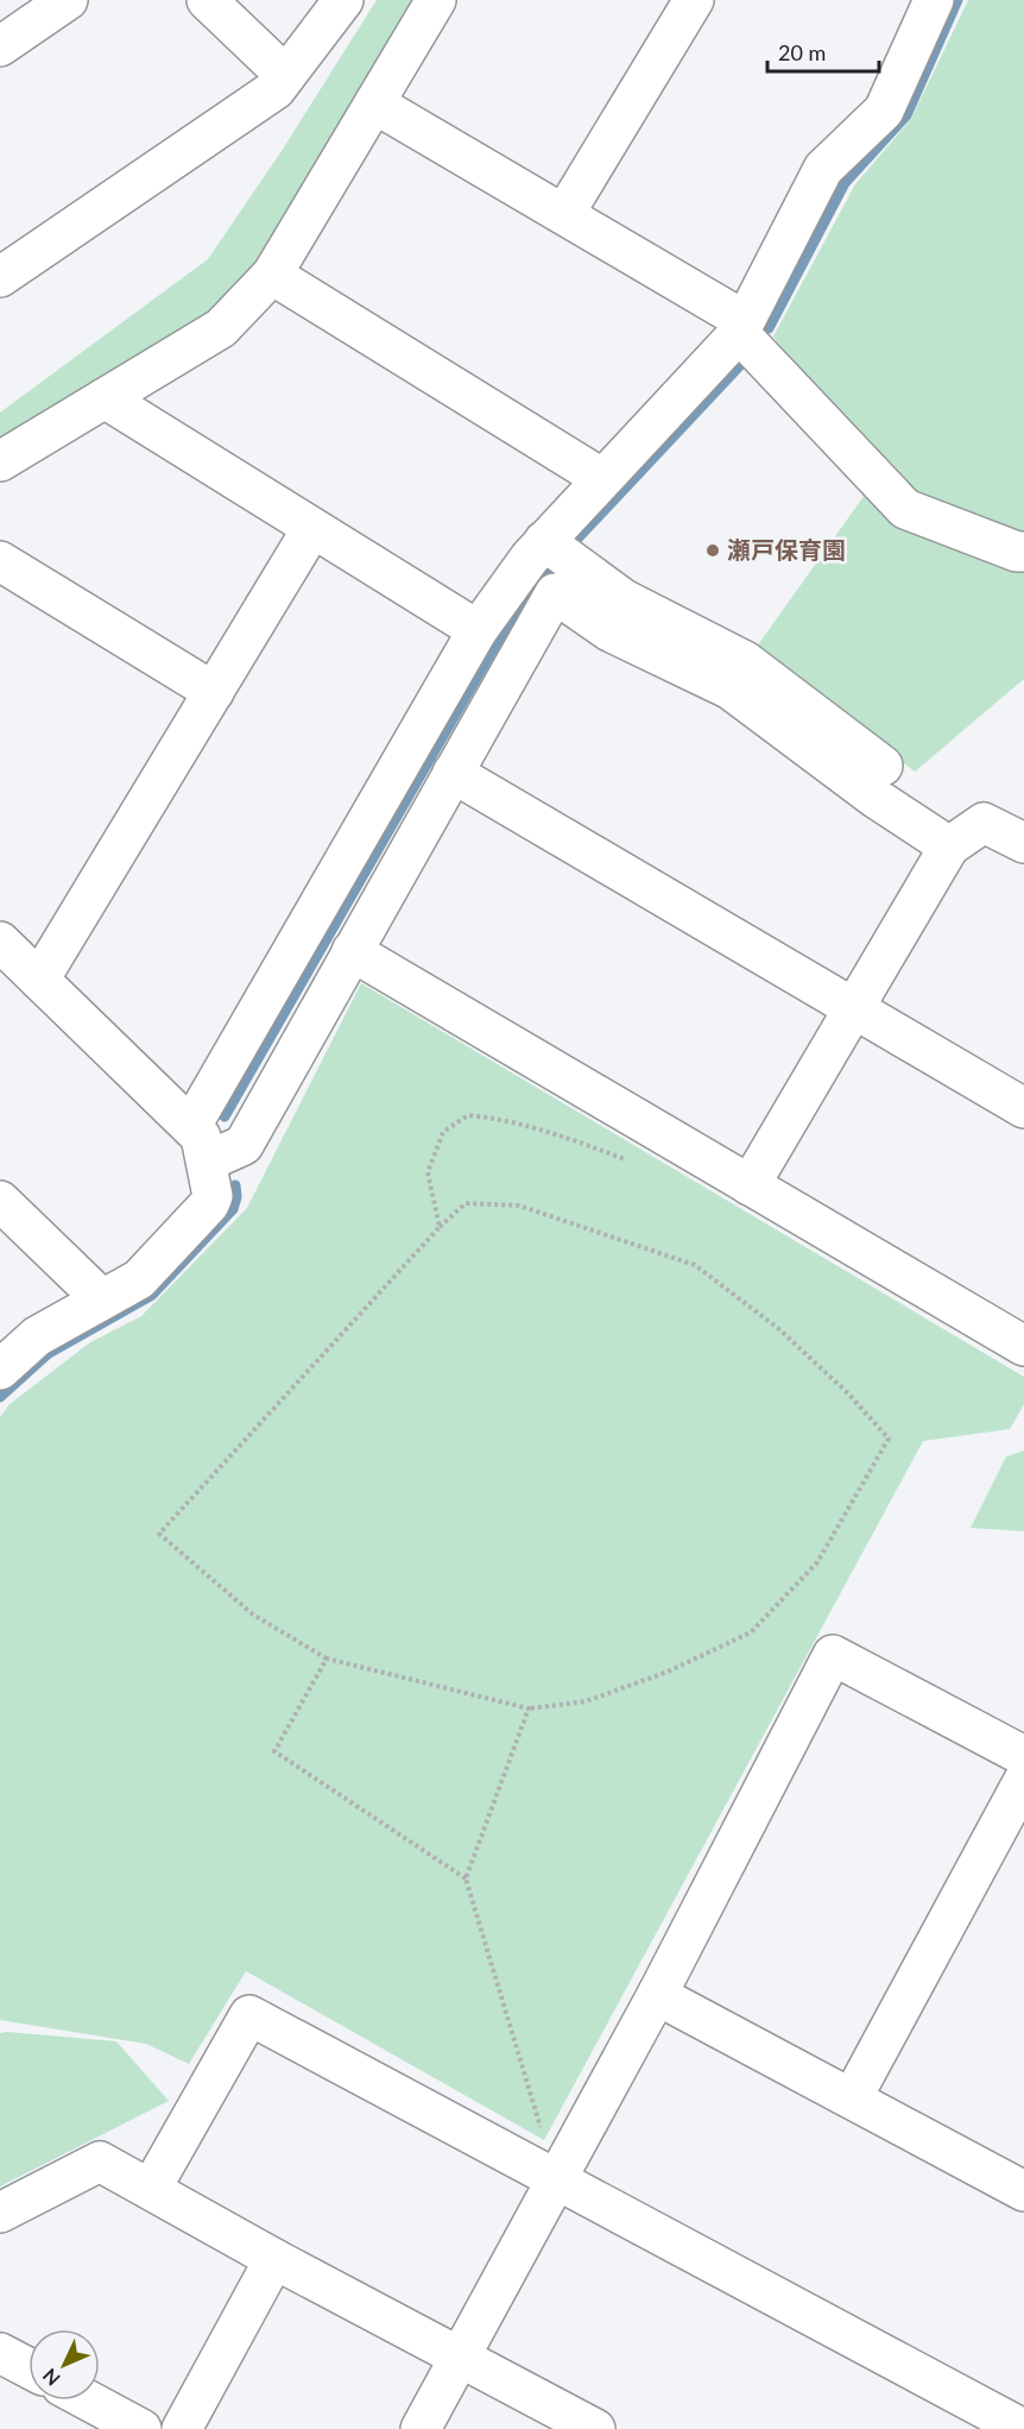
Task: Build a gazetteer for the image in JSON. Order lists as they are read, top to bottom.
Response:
{
  "places": ["瀬戸保育園"],
  "scale_bar": "20 m",
  "north": "bottom left"
}
